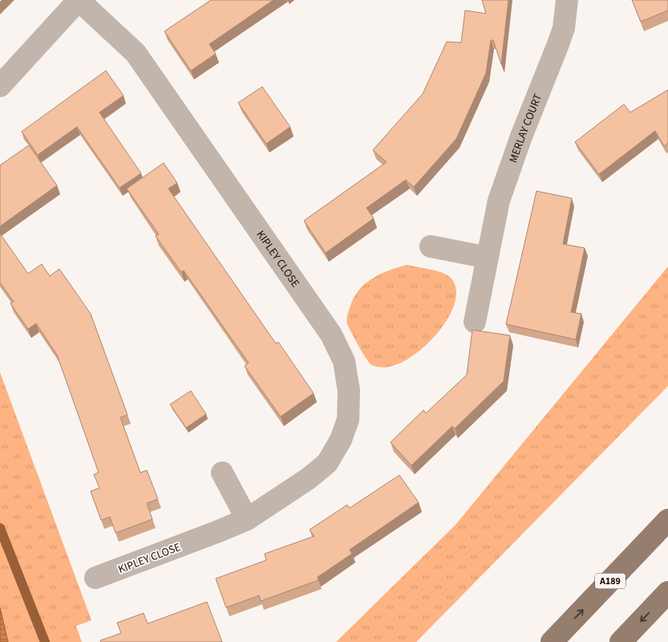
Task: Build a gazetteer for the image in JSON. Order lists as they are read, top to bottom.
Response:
{
  "streets": {
    "main road": ["A189"],
    "street": ["MERLAY COURT", "KIPLEY CLOSE"]
  }
}
